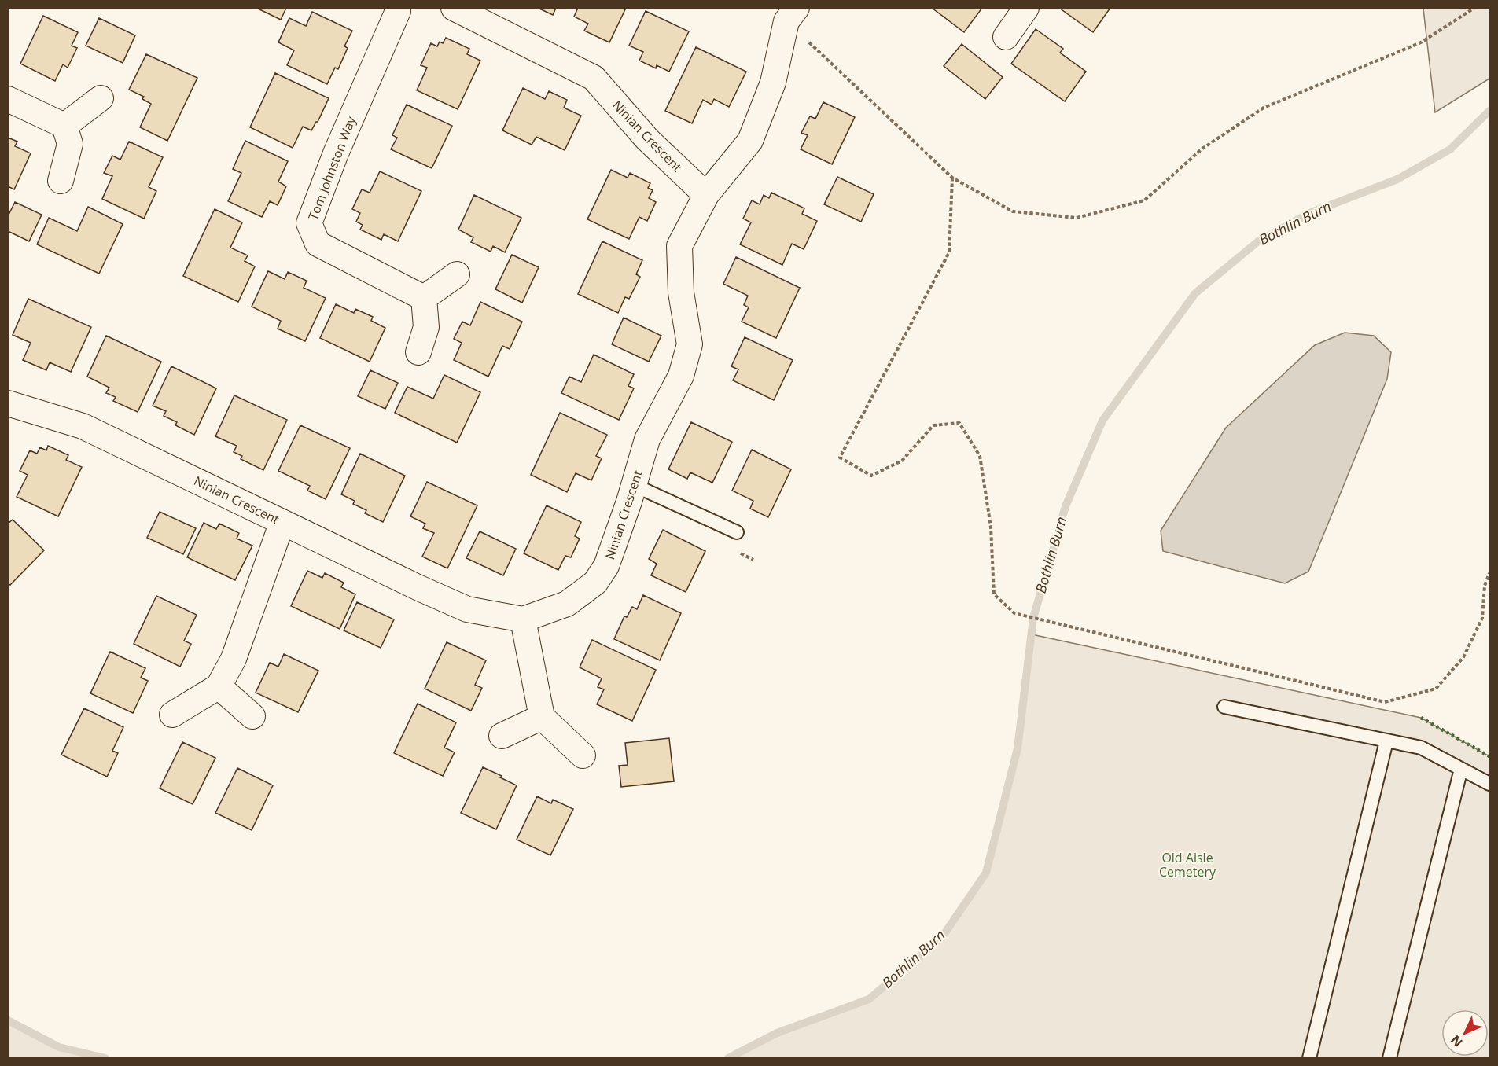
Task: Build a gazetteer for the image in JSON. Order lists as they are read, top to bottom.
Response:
{
  "streets": {
    "street": ["Ninian Crescent", "Tom Johnston Way"]
  },
  "water": ["Bothlin Burn"],
  "parks": ["Old Aisle Cemetery"],
  "north": "bottom left"
}
